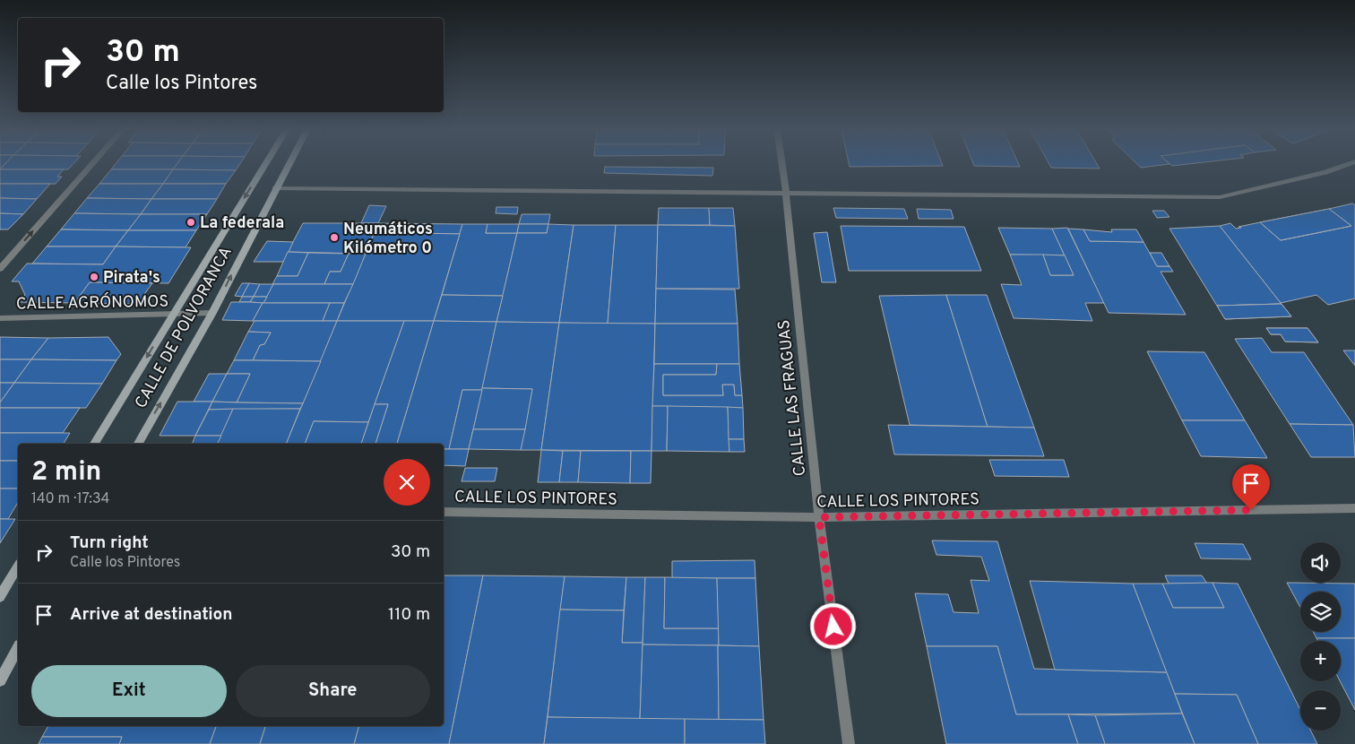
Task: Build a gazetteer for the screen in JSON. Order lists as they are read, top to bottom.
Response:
{
  "streets": {
    "street": [
      "CALLE AGRÓNOMOS",
      "CALLE DE POLVORANCA",
      "CALLE LAS FRAGUAS",
      "CALLE LOS PINTORES"
    ]
  },
  "crossings": [
    ["CALLE AGRÓNOMOS", "CALLE DE POLVORANCA"],
    ["CALLE LAS FRAGUAS", "CALLE LOS PINTORES"]
  ],
  "places": ["La federala", "Neumáticos Kilómetro 0", "Pirata's"],
  "page": {
    "turn": ["30 m", "Calle los Pintores"],
    "heading": ["2 min", "140 m · 17:34"],
    "list": [
      {
        "name": "Turn right",
        "note": "Calle los Pintores",
        "value": "30 m"
      },
      {
        "name": "Arrive at destination",
        "value": "110 m"
      }
    ],
    "map_buttons": ["+", "−"],
    "buttons": ["Exit", "Share"]
  }
}
